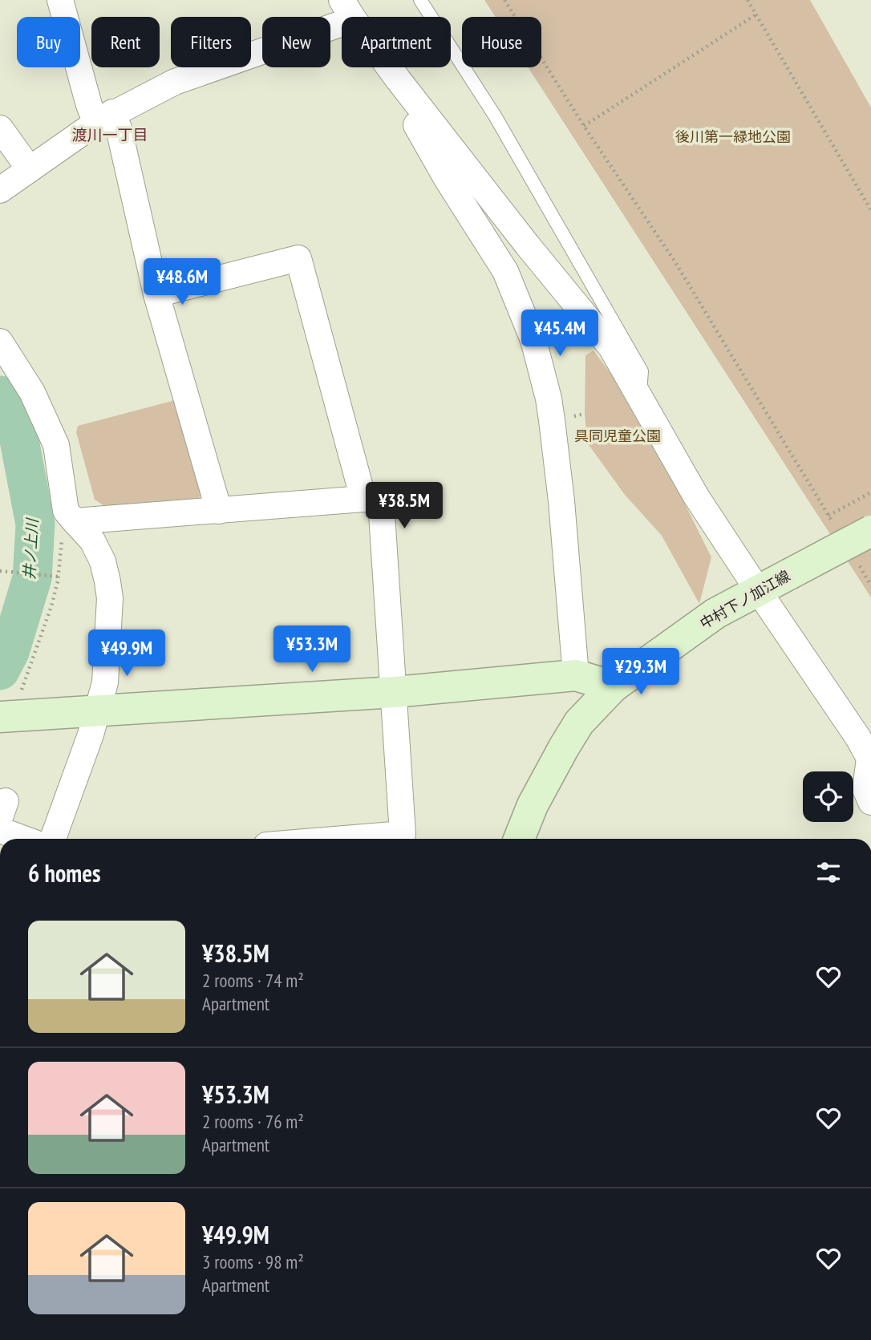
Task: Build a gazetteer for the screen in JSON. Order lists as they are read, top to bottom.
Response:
{
  "streets": {
    "street": ["中村下ノ加江線"]
  },
  "districts": ["渡川一丁目"],
  "water": ["井ノ上川"],
  "parks": ["後川第一緑地公園", "具同児童公園"],
  "page": {
    "chip": [
      "Buy",
      "Rent",
      "Filters",
      "New",
      "Apartment",
      "House"
    ],
    "price": [
      "¥48.6M",
      "¥45.4M",
      "¥38.5M",
      "¥53.3M",
      "¥49.9M",
      "¥29.3M"
    ],
    "heading": "6 homes",
    "list": [
      {
        "name": "¥38.5M",
        "note": "2 rooms · 74 m² · Apartment"
      },
      {
        "name": "¥53.3M",
        "note": "2 rooms · 76 m² · Apartment"
      },
      {
        "name": "¥49.9M",
        "note": "3 rooms · 98 m² · Apartment"
      }
    ]
  }
}
